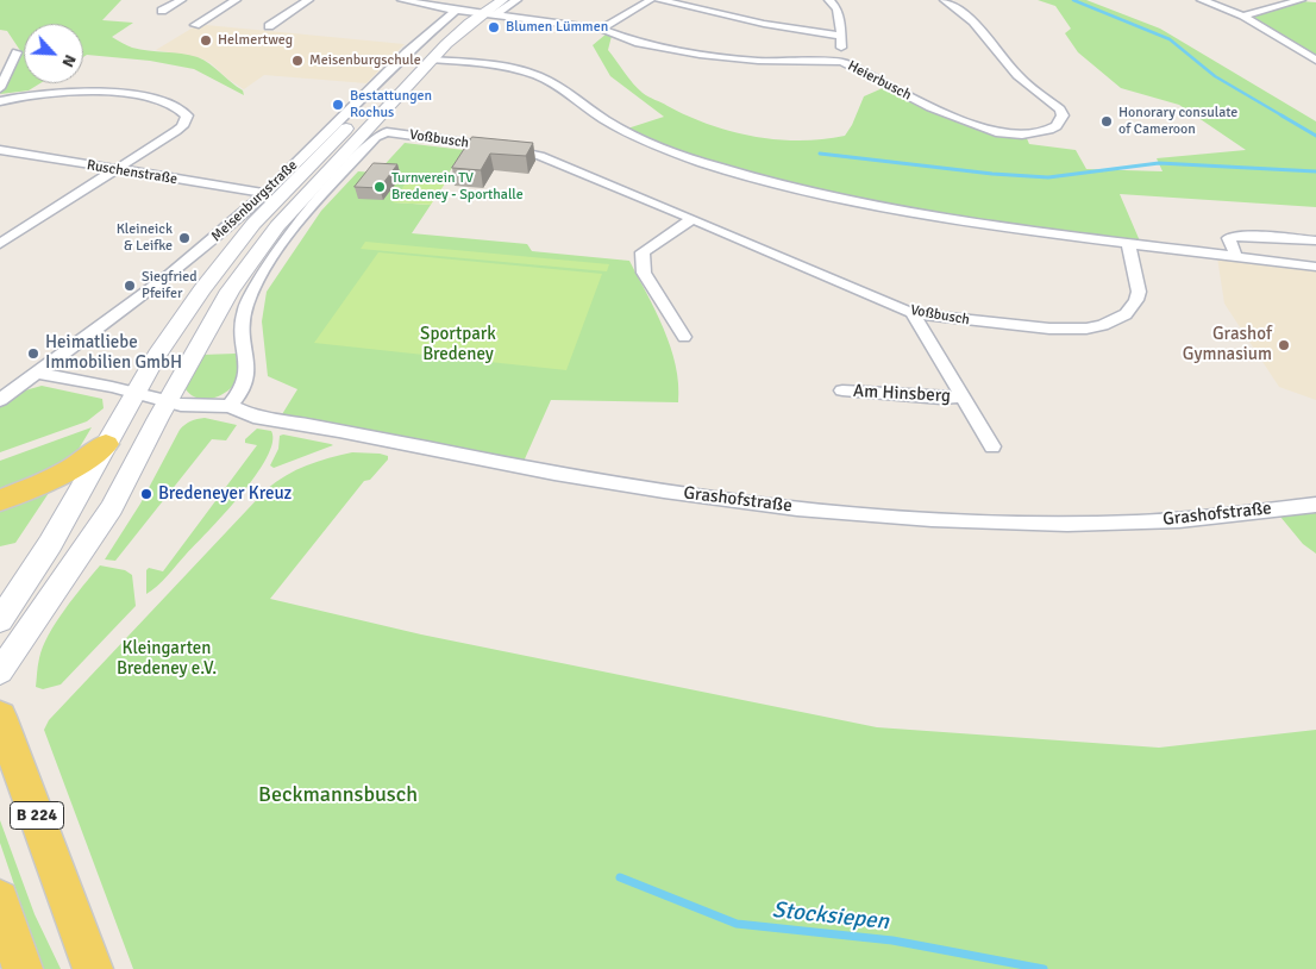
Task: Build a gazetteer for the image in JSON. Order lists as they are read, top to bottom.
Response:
{
  "streets": {
    "main road": ["Meisenburgstraße", "B 224"],
    "street": [
      "Heierbusch",
      "Voßbusch",
      "Ruschenstraße",
      "Am Hinsberg",
      "Grashofstraße"
    ]
  },
  "crossings": [
    ["Heierbusch", "Meisenburgstraße"],
    ["Voßbusch", "Am Hinsberg"],
    ["Voßbusch", "Grashofstraße"],
    ["Ruschenstraße", "Meisenburgstraße"],
    ["Meisenburgstraße", "Grashofstraße"]
  ],
  "water": ["Stocksiepen"],
  "parks": ["Sportpark Bredeney", "Kleingarten Bredeney e.V.", "Beckmannsbusch"],
  "places": [
    "Blumen Lümmen",
    "Helmertweg",
    "Meisenburgschule",
    "Bestattungen Rochus",
    "Honorary consulate of Cameroon",
    "Turnverein TV Bredeney - Sporthalle",
    "Kleineick & Leifke",
    "Siegfried Pfeifer",
    "Grashof Gymnasium",
    "Heimatliebe Immobilien GmbH",
    "Bredeneyer Kreuz"
  ],
  "north": "bottom right"
}
